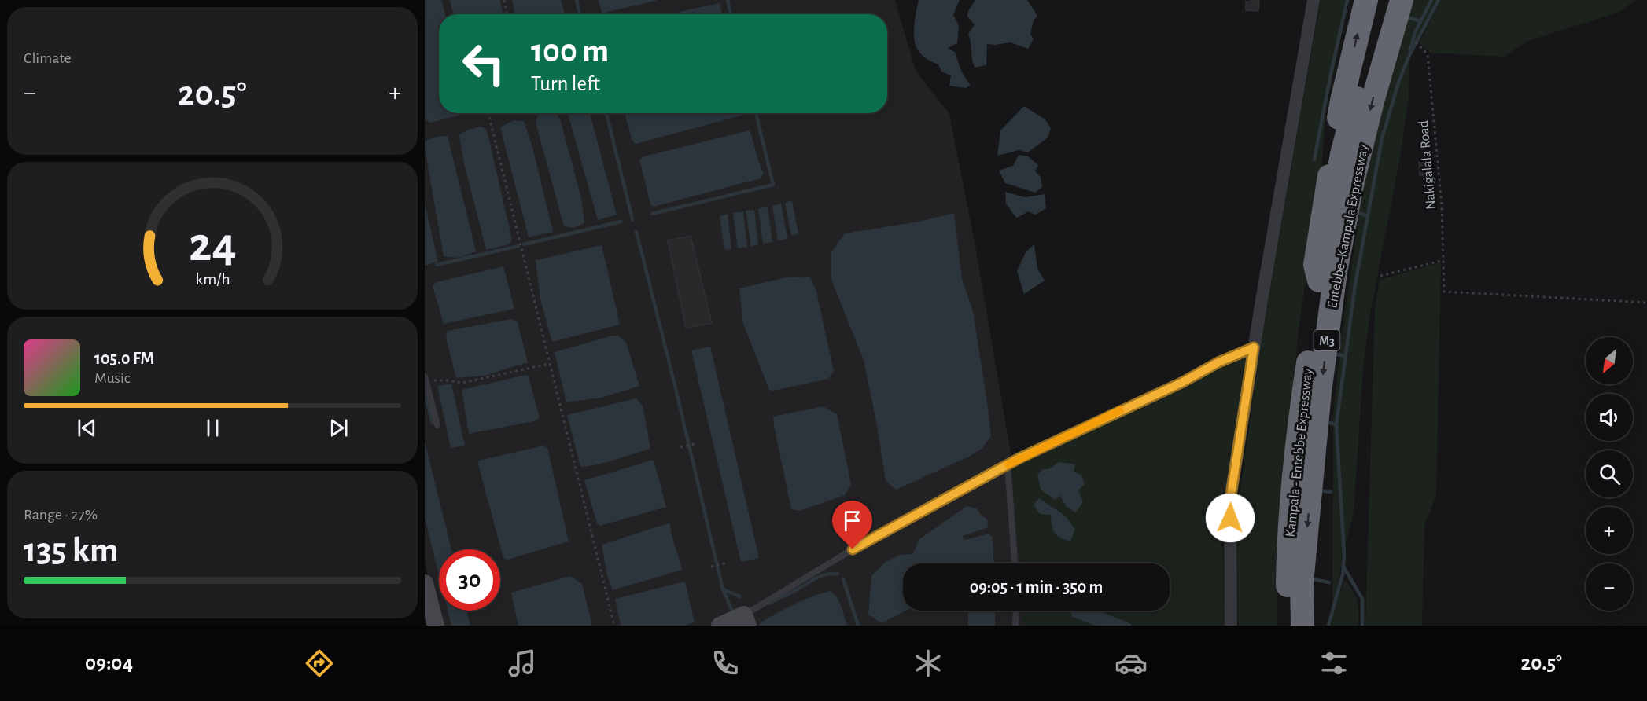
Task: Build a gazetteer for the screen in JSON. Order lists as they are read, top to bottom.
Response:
{
  "streets": {
    "highway": ["Entebbe–Kampala Expressway", "M3", "Kampala - Entebbe Expressway"],
    "path": ["Nakigalala Road"]
  },
  "crossings": [
    ["M3", "Kampala - Entebbe Expressway"]
  ],
  "north": "bottom left",
  "page": {
    "tile": [
      "Climate",
      ["Range · 27%", "135 km"]
    ],
    "turn": ["100 m", "Turn left"],
    "heat": ["−", "20.5°", "+"],
    "map_buttons": ["+", "−"],
    "song": ["105.0 FM", "Music"],
    "limit": "30",
    "trip": "09:05 · 1 min · 350 m",
    "tabs": ["09:04", "20.5°"],
    "gauge": ["24", "km/h"]
  }
}
